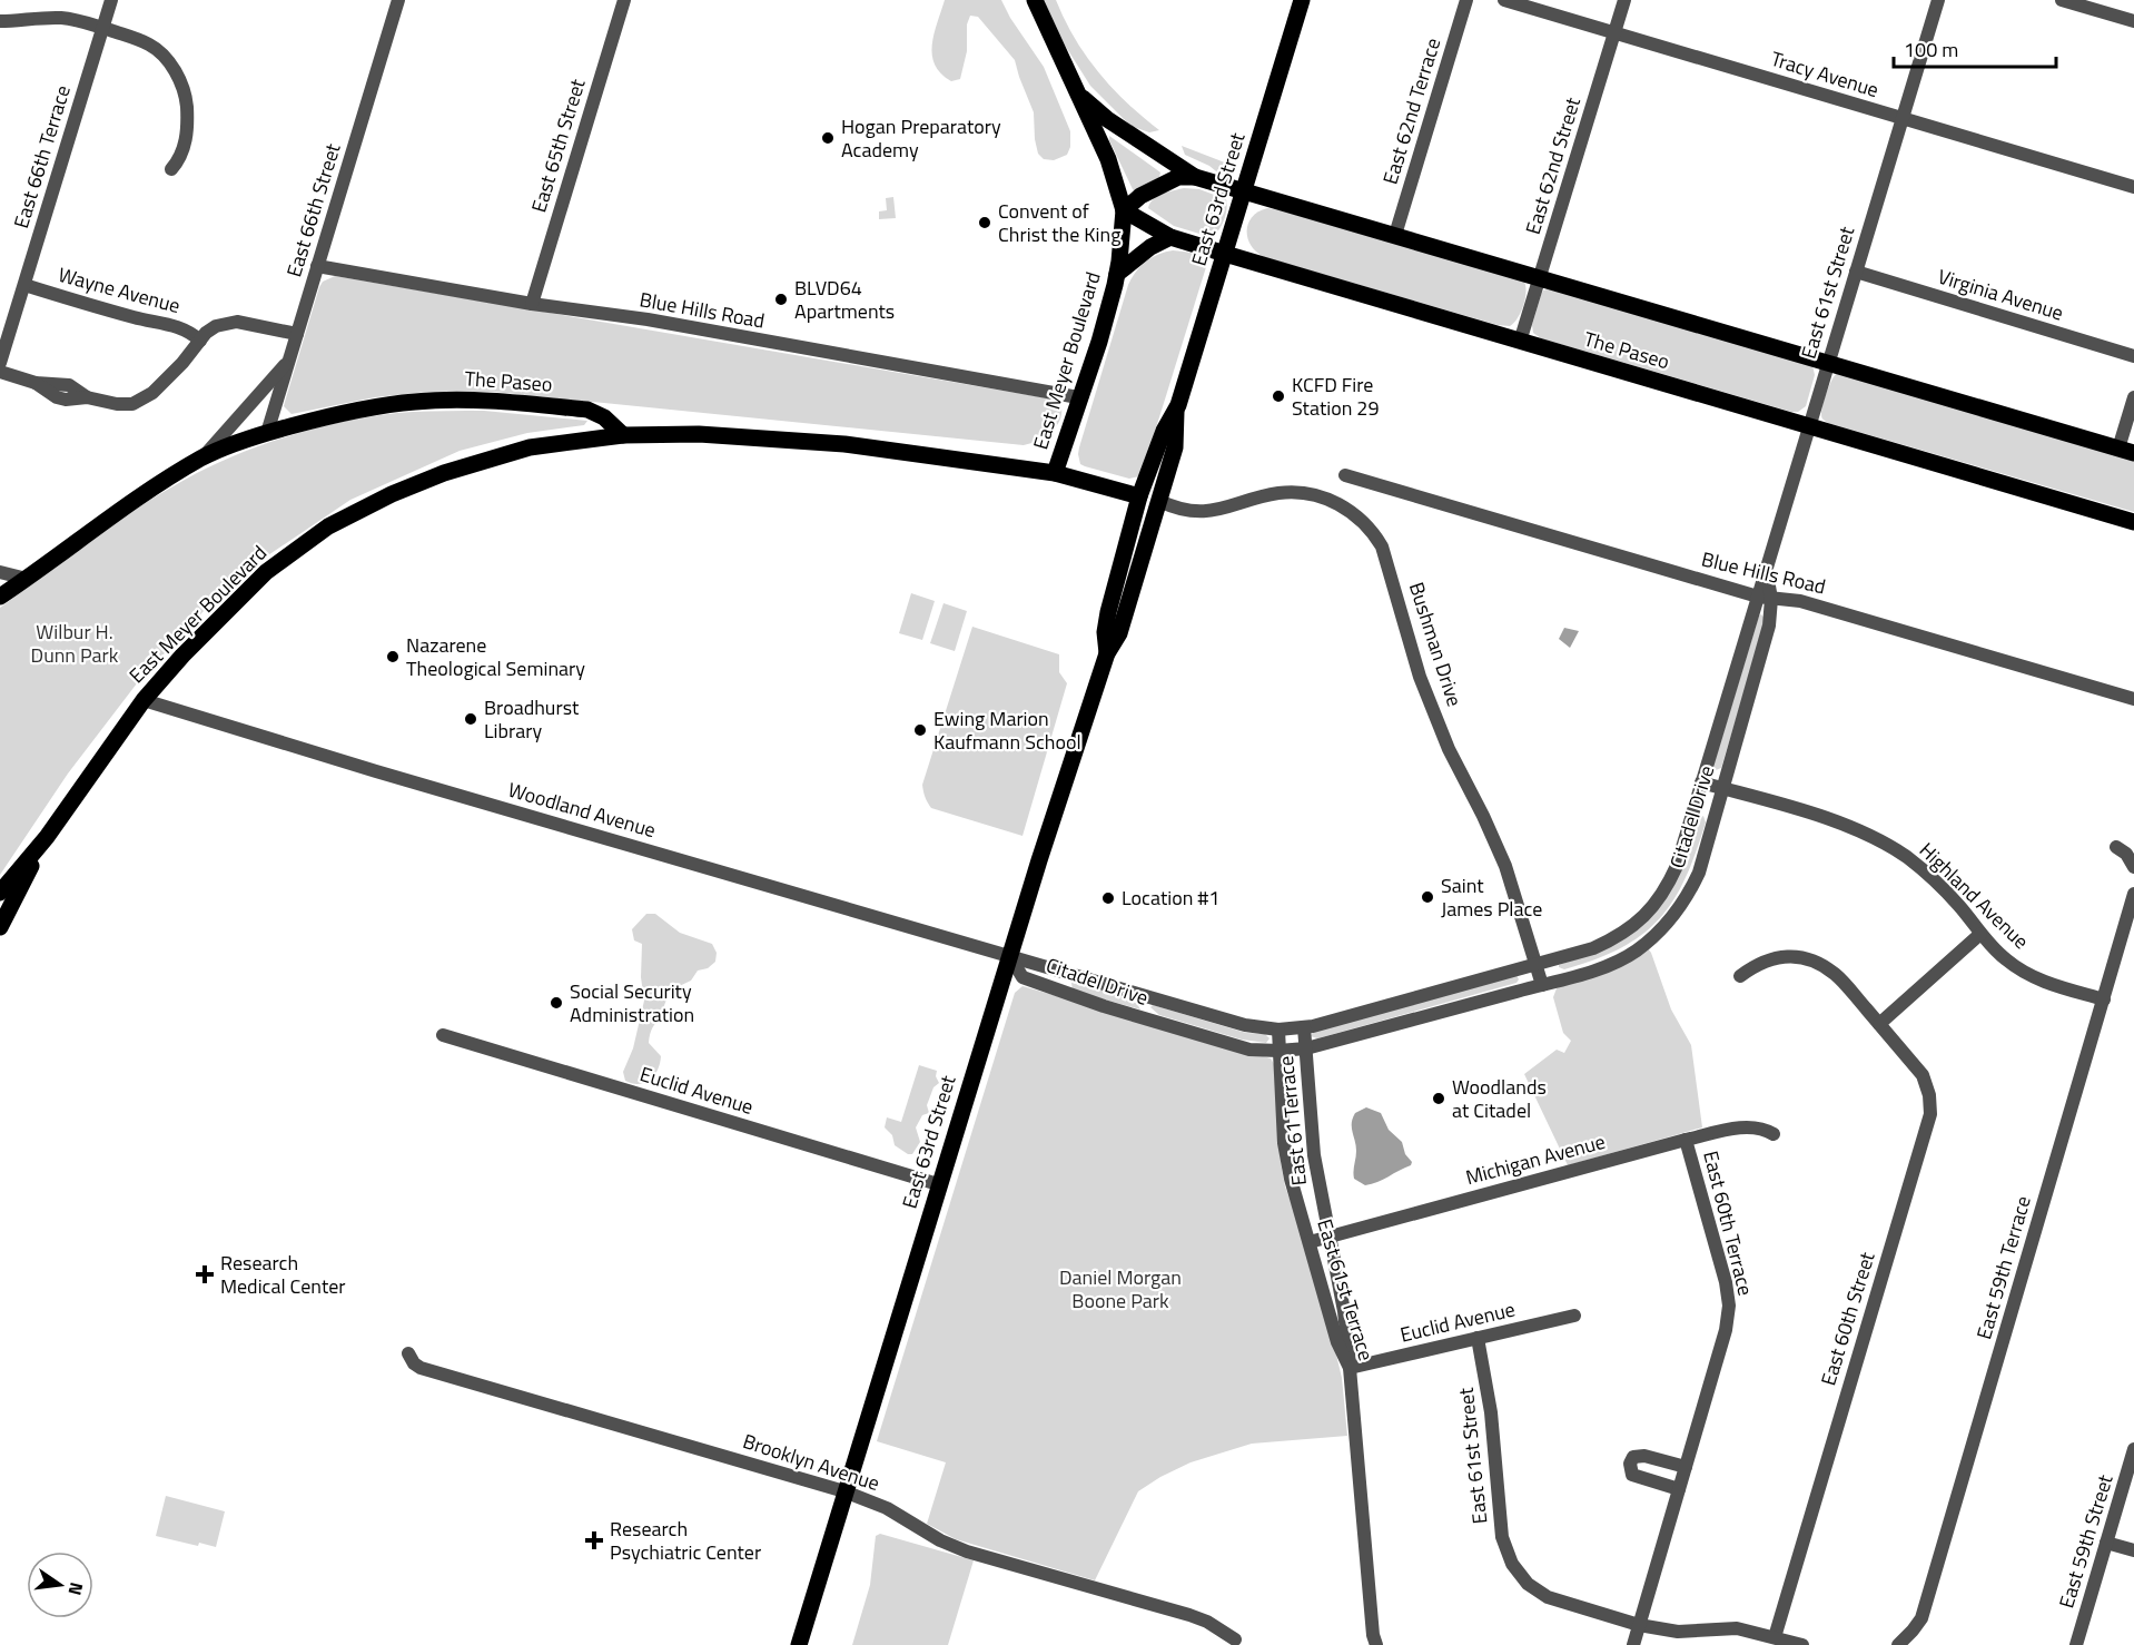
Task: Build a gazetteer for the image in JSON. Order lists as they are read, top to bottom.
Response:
{
  "streets": {
    "main road": ["East 63rd Street", "The Paseo", "East Meyer Boulevard"],
    "street": [
      "Tracy Avenue",
      "East 62nd Terrace",
      "East 65th Street",
      "East 66th Terrace",
      "East 62nd Street",
      "East 66th Street",
      "Wayne Avenue",
      "East 61st Street",
      "Virginia Avenue",
      "Blue Hills Road",
      "Bushman Drive",
      "Woodland Avenue",
      "Citadel Drive",
      "Highland Avenue",
      "Euclid Avenue",
      "East 61 Terrace",
      "Michigan Avenue",
      "East 60th Terrace",
      "East 59th Terrace",
      "East 61st Terrace",
      "East 60th Street",
      "Brooklyn Avenue",
      "East 59th Street"
    ]
  },
  "crossings": [
    ["Tracy Avenue", "East 62nd Street"],
    ["Tracy Avenue", "East 61st Street"],
    ["East 65th Street", "Blue Hills Road"],
    ["East 66th Terrace", "Wayne Avenue"],
    ["East 62nd Street", "The Paseo"],
    ["East 63rd Street", "The Paseo"],
    ["East 63rd Street", "Bushman Drive"],
    ["East 63rd Street", "Woodland Avenue"],
    ["East 63rd Street", "Citadel Drive"],
    ["East 63rd Street", "Euclid Avenue"],
    ["East 63rd Street", "Brooklyn Avenue"],
    ["East 66th Street", "Blue Hills Road"],
    ["East 66th Street", "The Paseo"],
    ["East 61st Street", "Virginia Avenue"],
    ["East 61st Street", "Blue Hills Road"],
    ["East 61st Street", "The Paseo"],
    ["East 61st Street", "Citadel Drive"],
    ["East 61st Street", "Euclid Avenue"],
    ["Blue Hills Road", "East Meyer Boulevard"],
    ["Blue Hills Road", "Citadel Drive"],
    ["The Paseo", "East Meyer Boulevard"],
    ["East Meyer Boulevard", "Woodland Avenue"],
    ["Bushman Drive", "Citadel Drive"],
    ["Woodland Avenue", "Citadel Drive"],
    ["Citadel Drive", "Highland Avenue"],
    ["Citadel Drive", "East 61 Terrace"],
    ["Citadel Drive", "East 61st Terrace"],
    ["Highland Avenue", "East 59th Terrace"],
    ["Euclid Avenue", "East 61 Terrace"],
    ["Euclid Avenue", "East 61st Terrace"],
    ["East 61 Terrace", "Michigan Avenue"],
    ["East 61 Terrace", "East 61st Terrace"],
    ["Michigan Avenue", "East 60th Terrace"],
    ["Michigan Avenue", "East 61st Terrace"]
  ],
  "parks": ["Wilbur H. Dunn Park", "Daniel Morgan Boone Park"],
  "places": {
    "other": [
      "Hogan Preparatory Academy",
      "Convent of Christ the King",
      "BLVD64 Apartments",
      "KCFD Fire Station 29",
      "Nazarene Theological Seminary",
      "Broadhurst Library",
      "Ewing Marion Kaufmann School",
      "Saint James Place",
      "Location #1",
      "Social Security Administration",
      "Woodlands at Citadel"
    ],
    "health": ["Research Medical Center", "Research Psychiatric Center"]
  },
  "scale_bar": "100 m",
  "north": "right"
}
